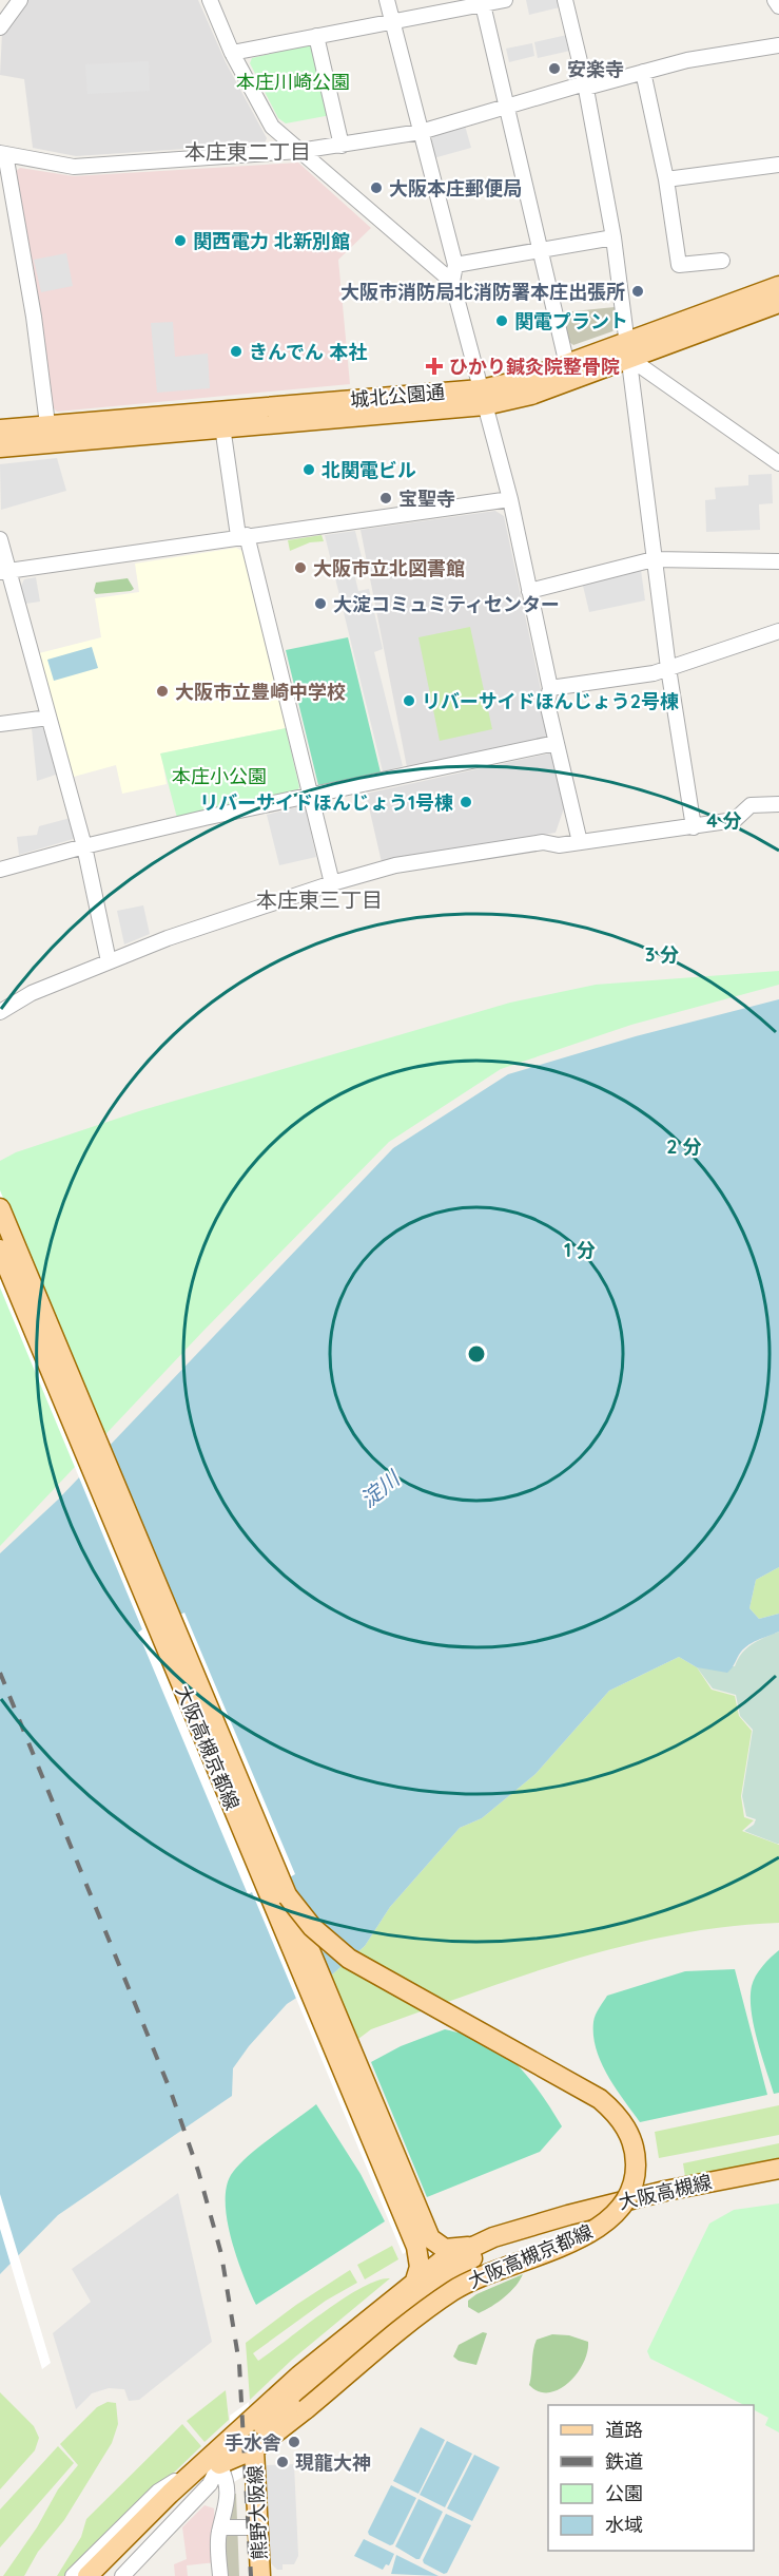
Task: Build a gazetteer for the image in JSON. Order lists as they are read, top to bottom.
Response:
{
  "streets": {
    "main road": [
      "城北公園通",
      "大阪高槻京都線",
      "大阪高槻線",
      "熊野大阪線"
    ]
  },
  "crossings": [
    ["大阪高槻京都線", "大阪高槻線"],
    ["大阪高槻京都線", "熊野大阪線"]
  ],
  "districts": ["本庄東二丁目", "本庄東三丁目"],
  "water": ["淀川"],
  "parks": ["本庄川崎公園", "本庄小公園"],
  "places": {
    "other": [
      "安楽寺",
      "大阪本庄郵便局",
      "関西電力 北新別館",
      "大阪市消防局北消防署本庄出張所",
      "関電プラント",
      "きんでん 本社",
      "北関電ビル",
      "宝聖寺",
      "大阪市立北図書館",
      "大淀コミュミティセンター",
      "大阪市立豊崎中学校",
      "リバーサイドほんじょう2号棟",
      "リバーサイドほんじょう1号棟",
      "手水舎",
      "現龍大神"
    ],
    "health": ["ひかり鍼灸院整骨院"]
  },
  "legend": [
    "道路",
    "鉄道",
    "公園",
    "水域"
  ],
  "rings": [
    "4 分",
    "3 分",
    "2 分",
    "1 分"
  ]
}
